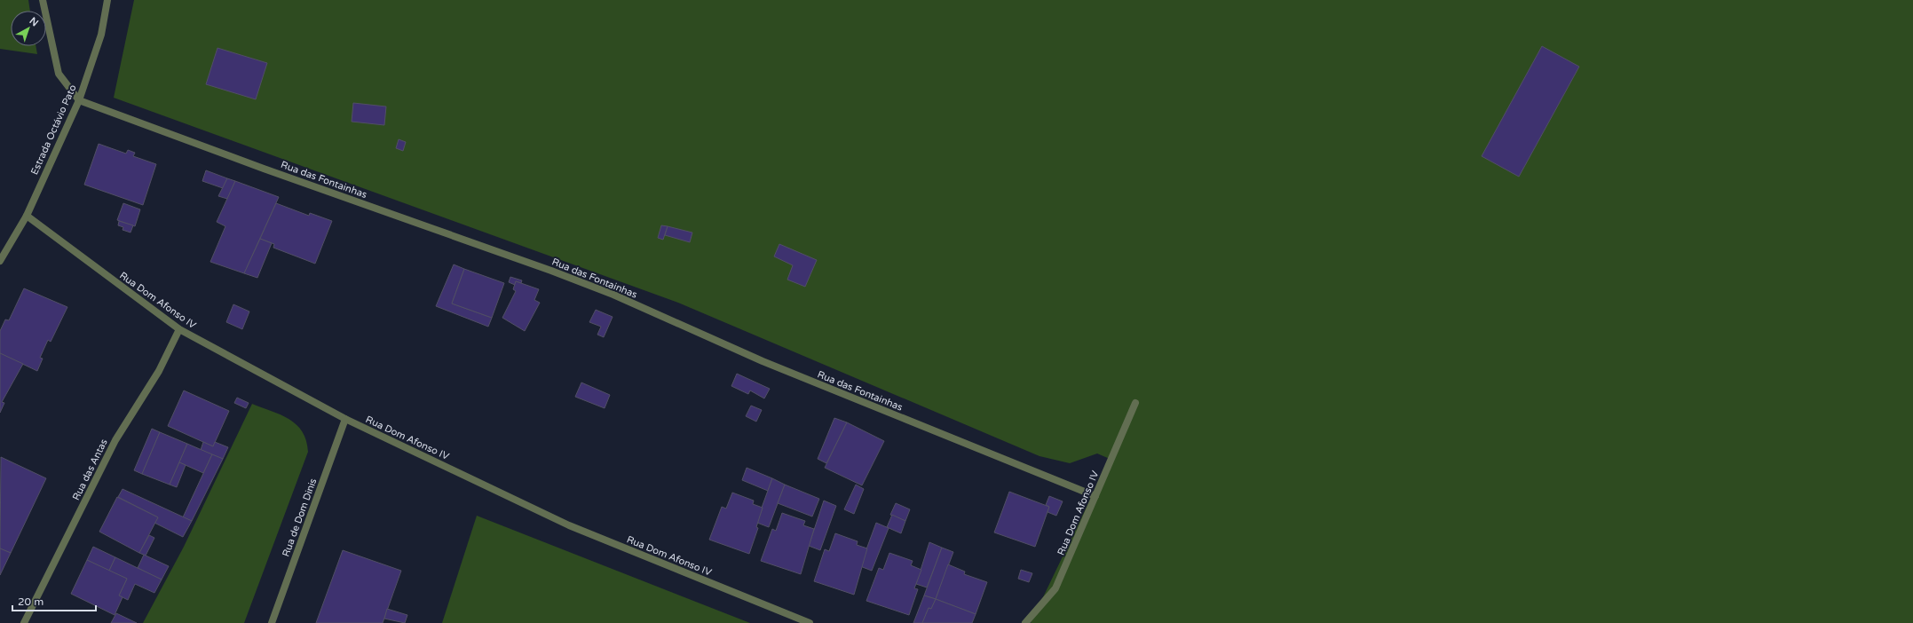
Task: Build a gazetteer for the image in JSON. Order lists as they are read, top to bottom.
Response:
{
  "streets": {
    "street": [
      "Estrada Octávio Pato",
      "Rua das Fontainhas",
      "Rua Dom Afonso IV",
      "Rua das Antas",
      "Rua de Dom Dinis"
    ]
  },
  "crossings": [
    ["Estrada Octávio Pato", "Rua das Fontainhas"],
    ["Estrada Octávio Pato", "Rua Dom Afonso IV"],
    ["Rua das Fontainhas", "Rua Dom Afonso IV"],
    ["Rua Dom Afonso IV", "Rua das Antas"],
    ["Rua Dom Afonso IV", "Rua de Dom Dinis"]
  ],
  "scale_bar": "20 m",
  "north": "top right"
}
